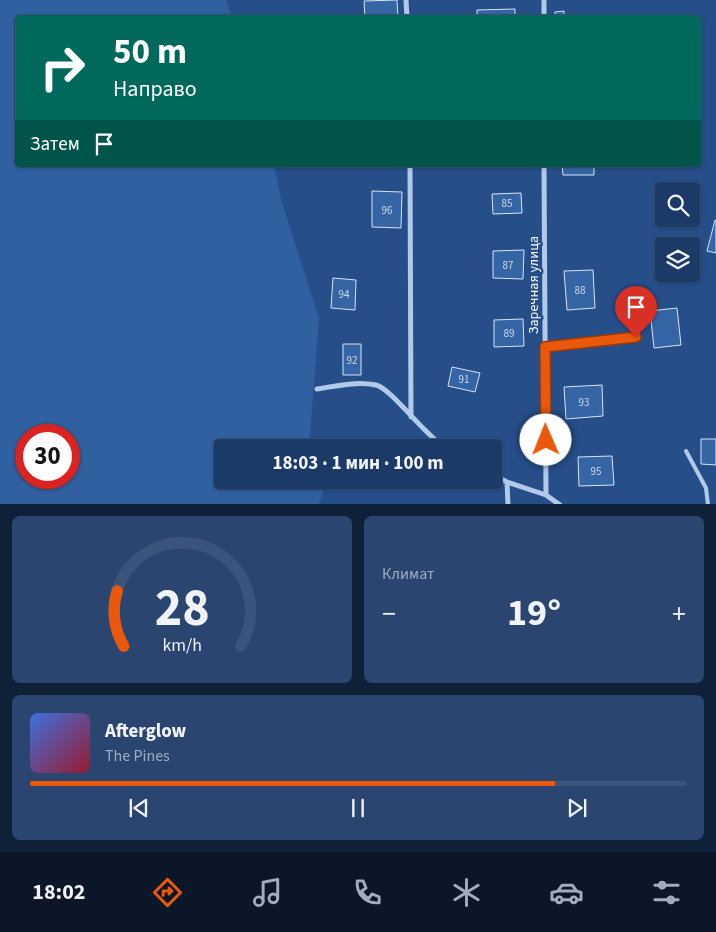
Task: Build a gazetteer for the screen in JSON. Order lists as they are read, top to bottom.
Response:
{
  "streets": {
    "street": ["Заречная улица"]
  },
  "house_numbers": [
    "85",
    "96",
    "87",
    "88",
    "94",
    "89",
    "92",
    "91",
    "93",
    "95"
  ],
  "page": {
    "turn": ["50 m", "Направо"],
    "then": "Затем",
    "limit": "30",
    "trip": "18:03 · 1 мин · 100 m",
    "tile": "Климат",
    "heat": ["−", "19°", "+"],
    "song": ["Afterglow", "The Pines"],
    "tabs": "18:02",
    "gauge": ["28", "km/h"]
  }
}
